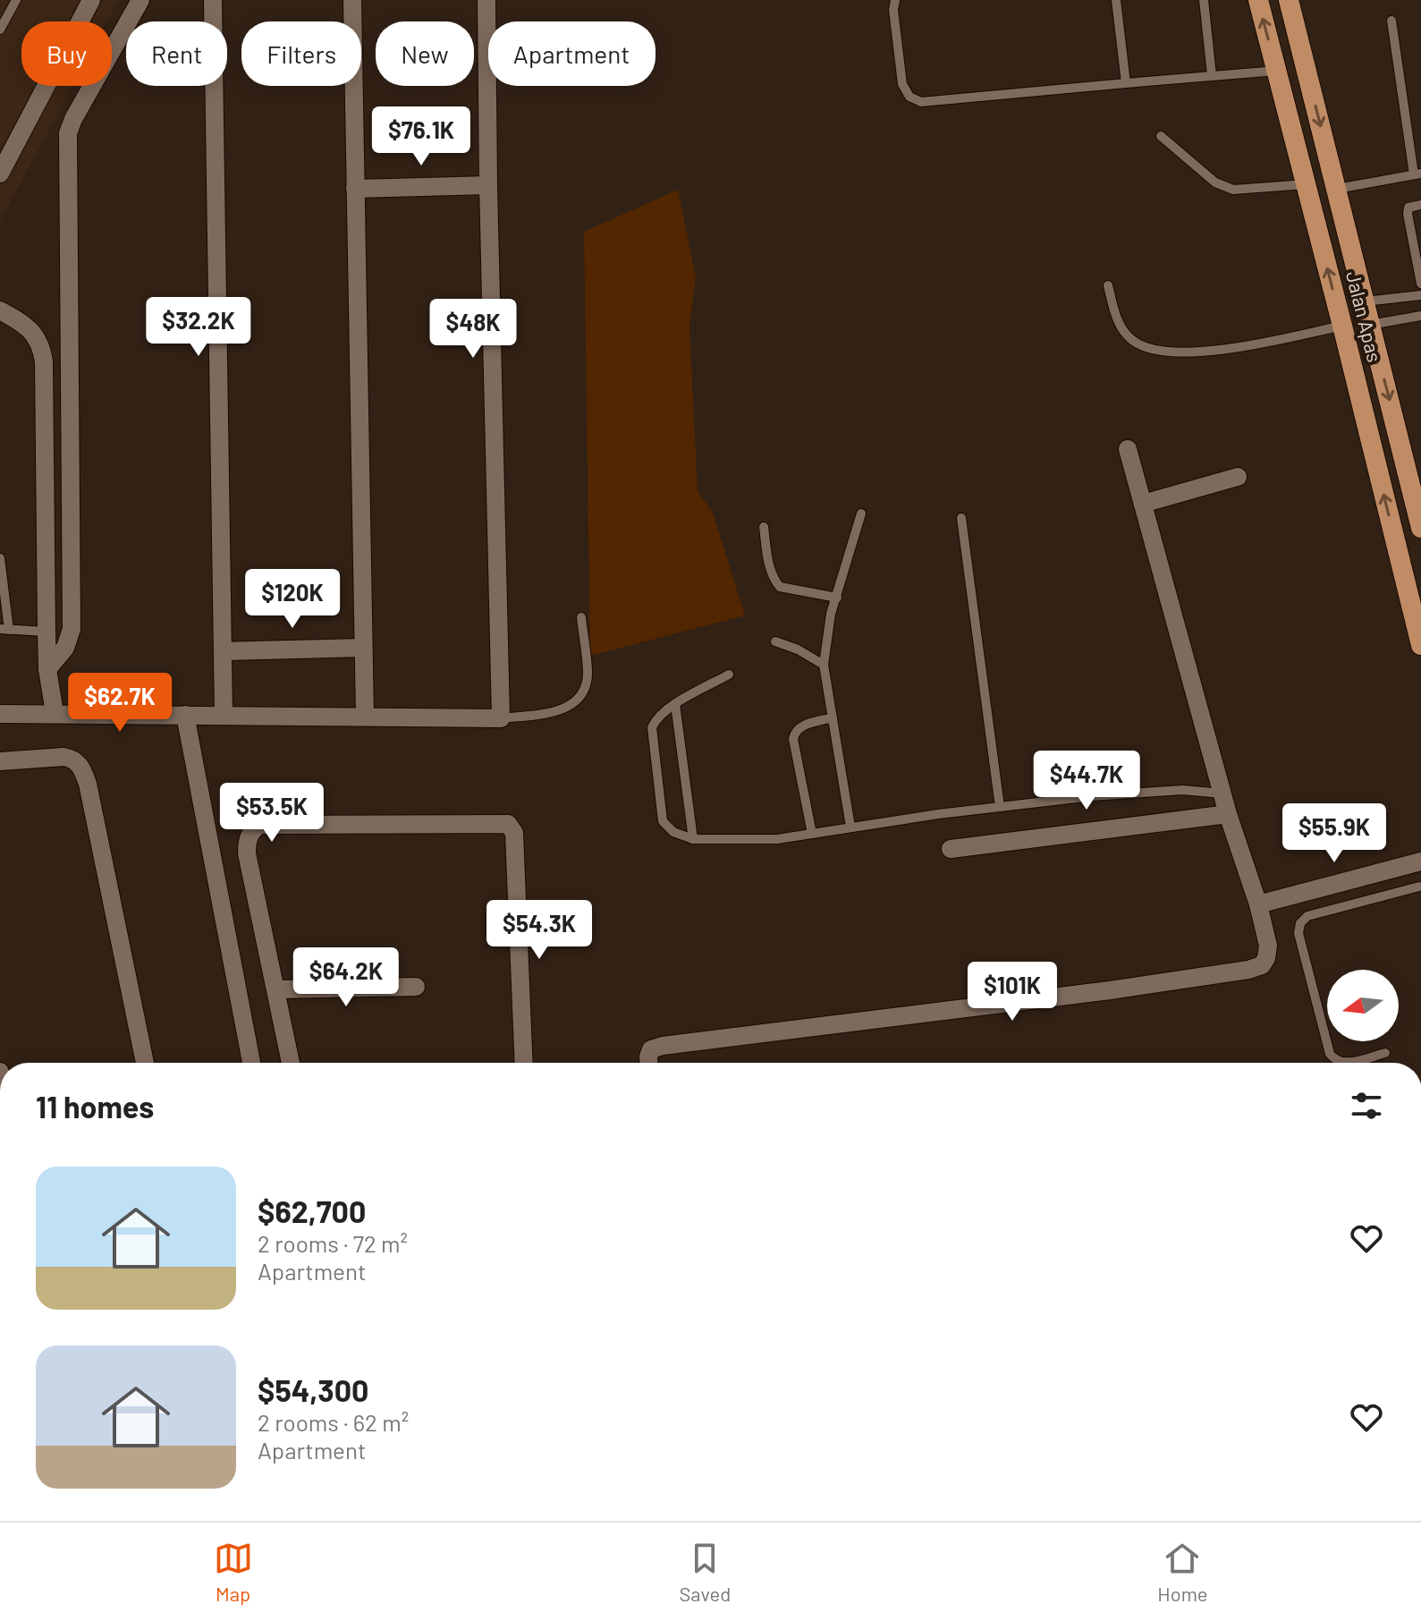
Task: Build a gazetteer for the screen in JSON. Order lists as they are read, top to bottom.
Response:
{
  "streets": {
    "highway": ["Jalan Apas"]
  },
  "north": "left",
  "page": {
    "chip": [
      "Buy",
      "Rent",
      "Filters",
      "New",
      "Apartment"
    ],
    "price": [
      "$76.1K",
      "$32.2K",
      "$48K",
      "$120K",
      "$62.7K",
      "$44.7K",
      "$53.5K",
      "$55.9K",
      "$54.3K",
      "$64.2K",
      "$101K"
    ],
    "heading": "11 homes",
    "list": [
      {
        "name": "$62,700",
        "note": "2 rooms · 72 m² · Apartment"
      },
      {
        "name": "$54,300",
        "note": "2 rooms · 62 m² · Apartment"
      }
    ],
    "tabs": ["Map", "Saved", "Home"]
  }
}
